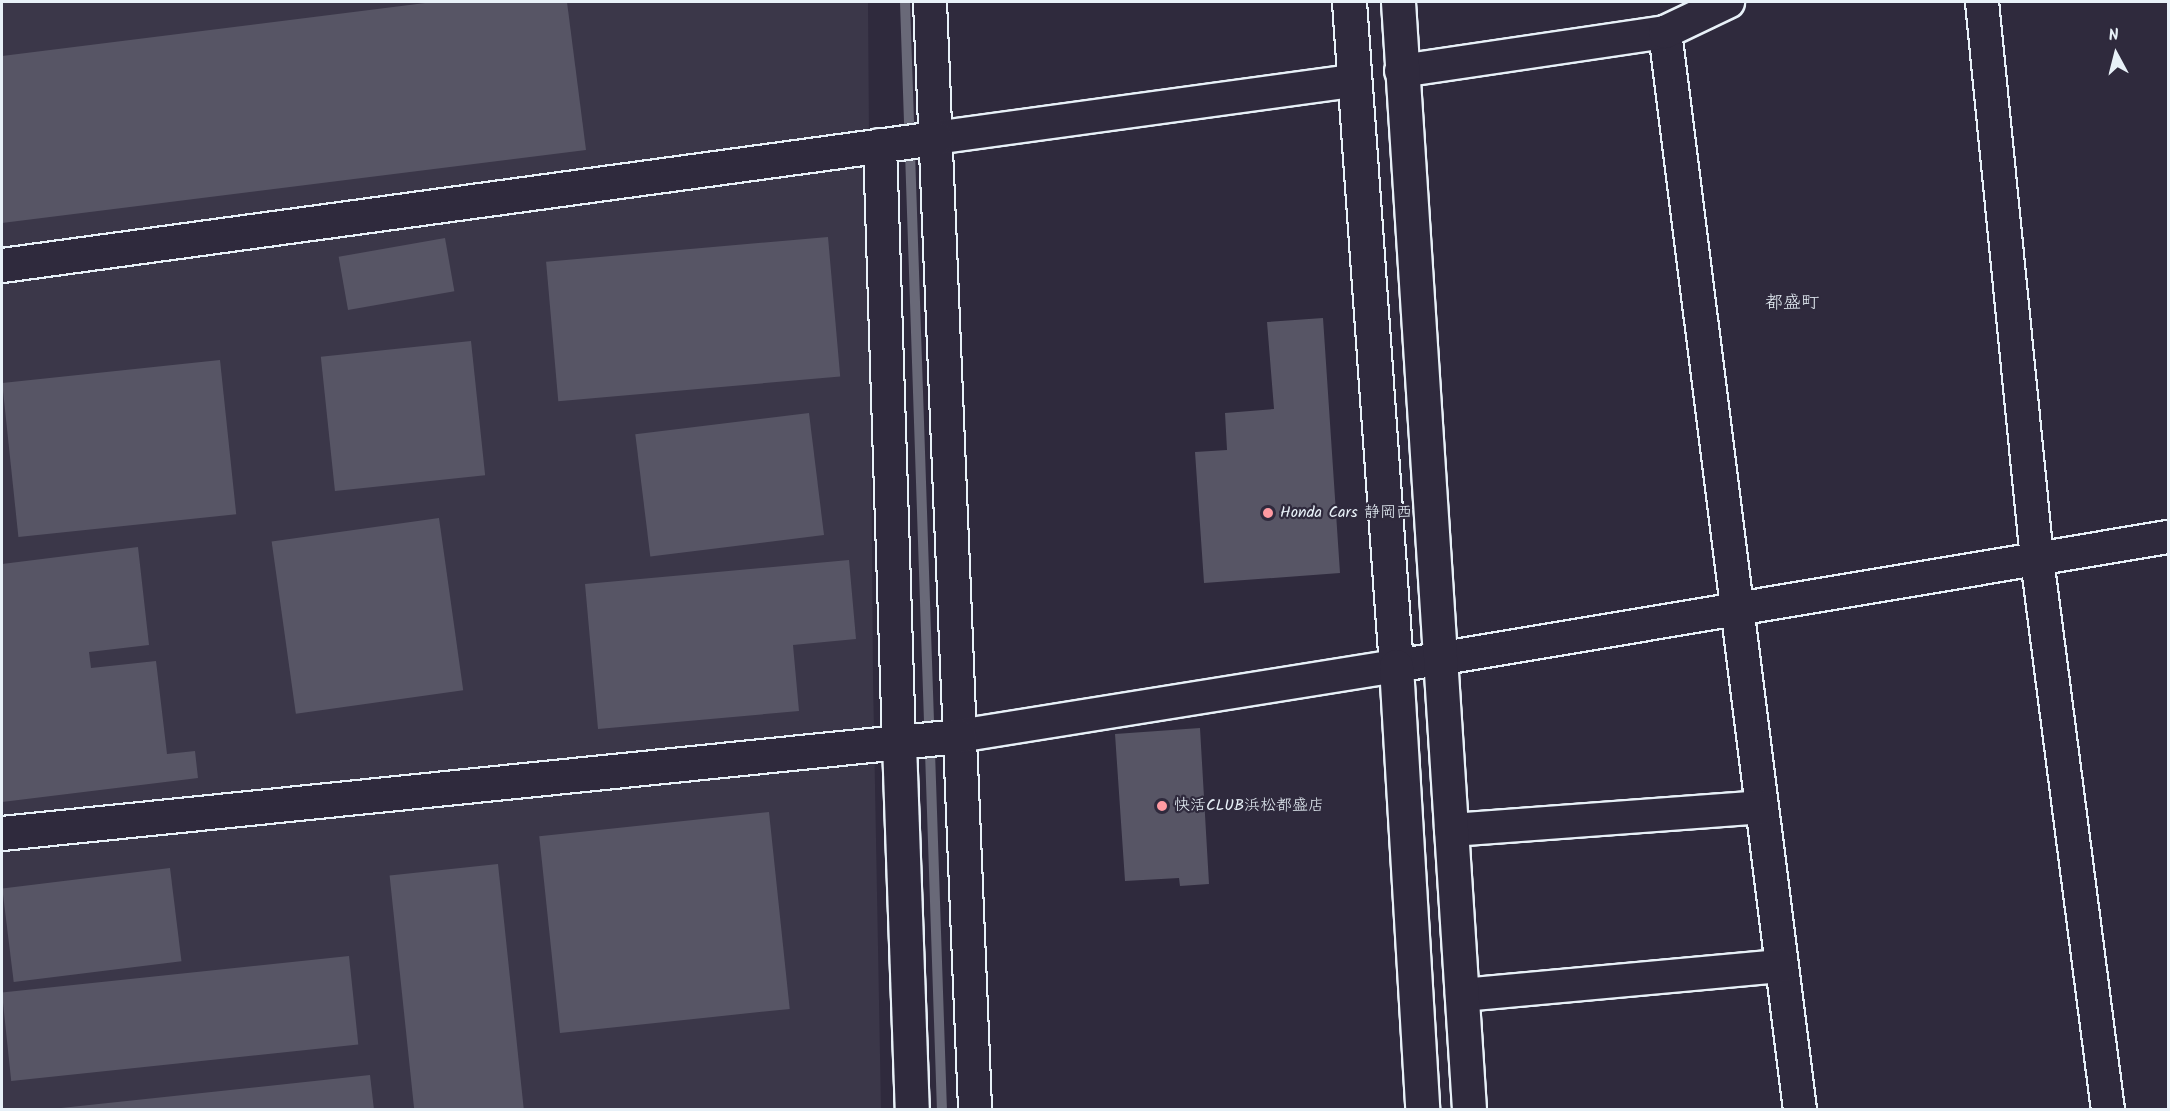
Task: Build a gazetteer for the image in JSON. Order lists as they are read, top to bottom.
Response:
{
  "districts": ["都盛町"],
  "places": ["Honda Cars 静岡西", "快活CLUB浜松都盛店"],
  "north": "top"
}
